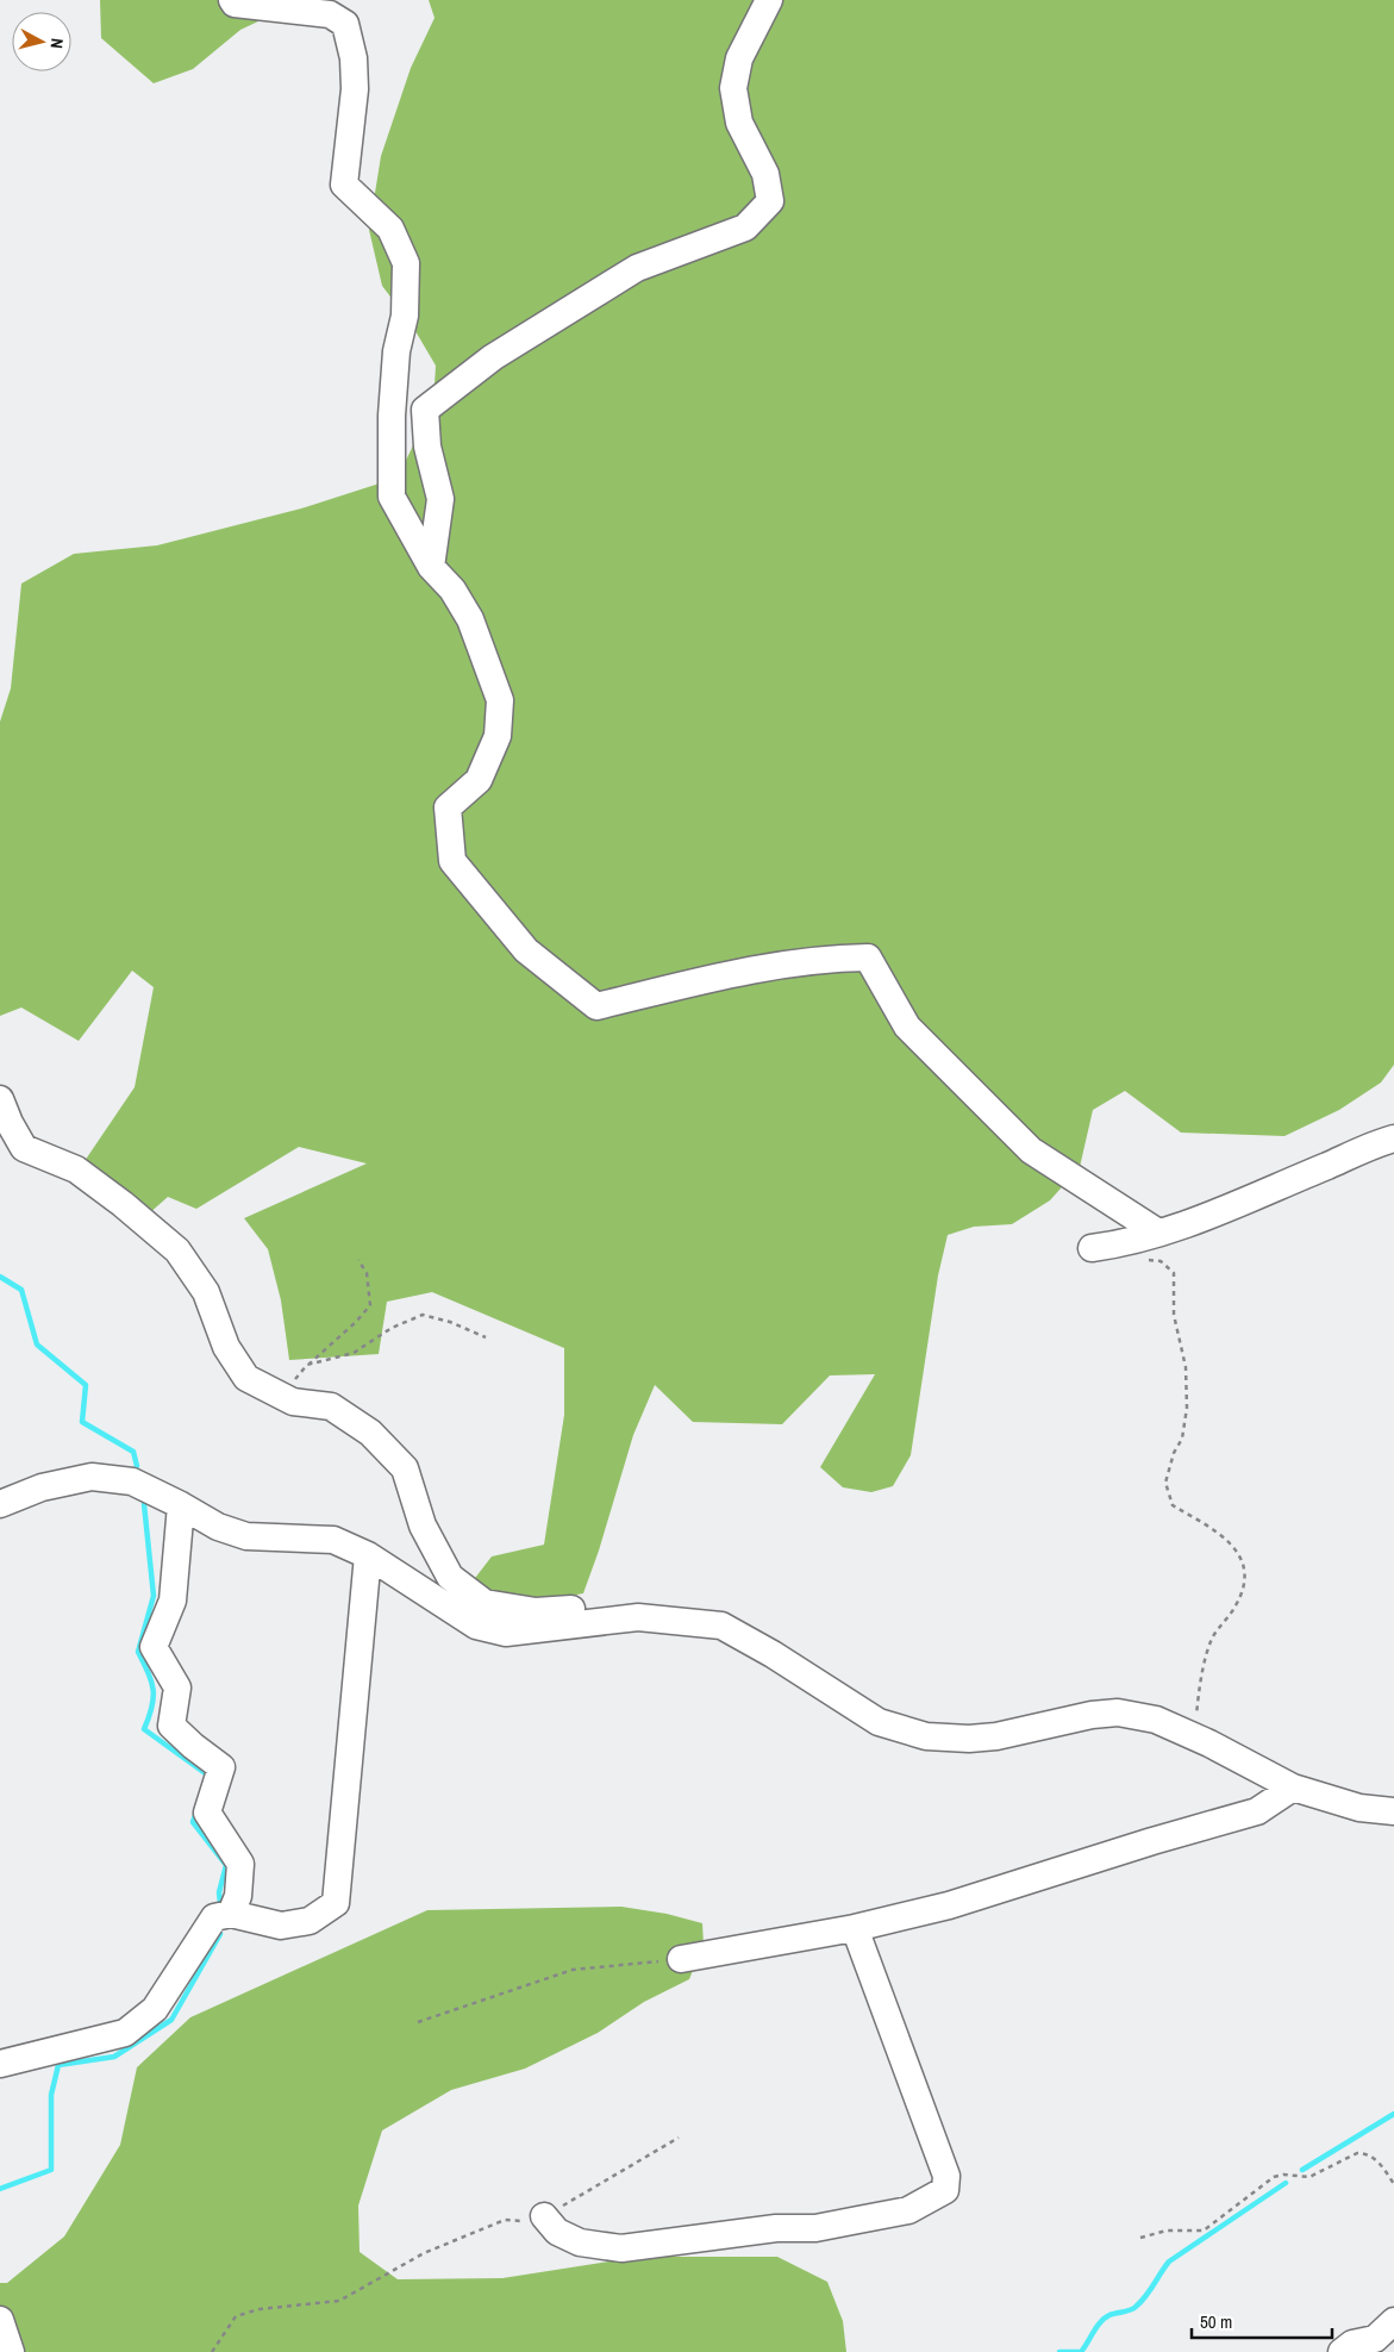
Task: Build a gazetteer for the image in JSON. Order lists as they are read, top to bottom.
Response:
{
  "scale_bar": "50 m",
  "north": "right"
}
